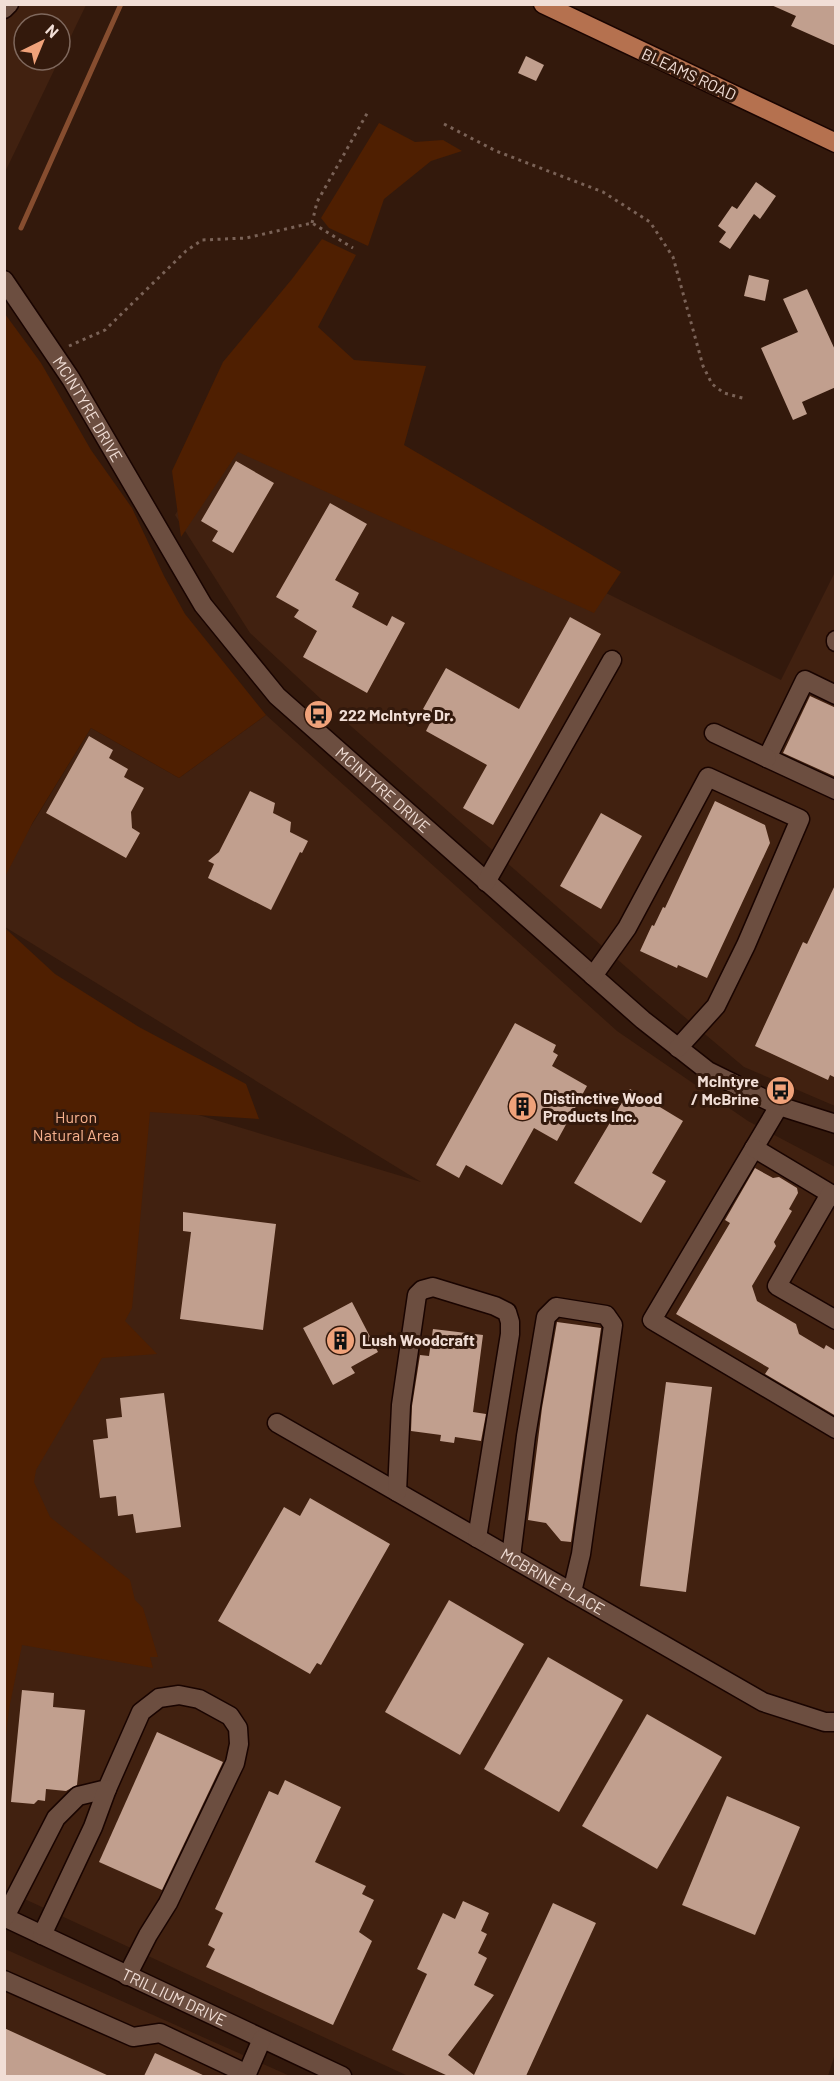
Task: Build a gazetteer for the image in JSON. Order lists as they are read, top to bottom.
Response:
{
  "streets": {
    "main road": ["BLEAMS ROAD"],
    "street": ["MCINTYRE DRIVE", "MCBRINE PLACE", "TRILLIUM DRIVE"]
  },
  "parks": ["Huron Natural Area"],
  "places": {
    "bus stop": ["222 McIntyre Dr.", "McIntyre / McBrine"],
    "building": ["Distinctive Wood Products Inc.", "Lush Woodcraft"]
  },
  "north": "top right"
}
